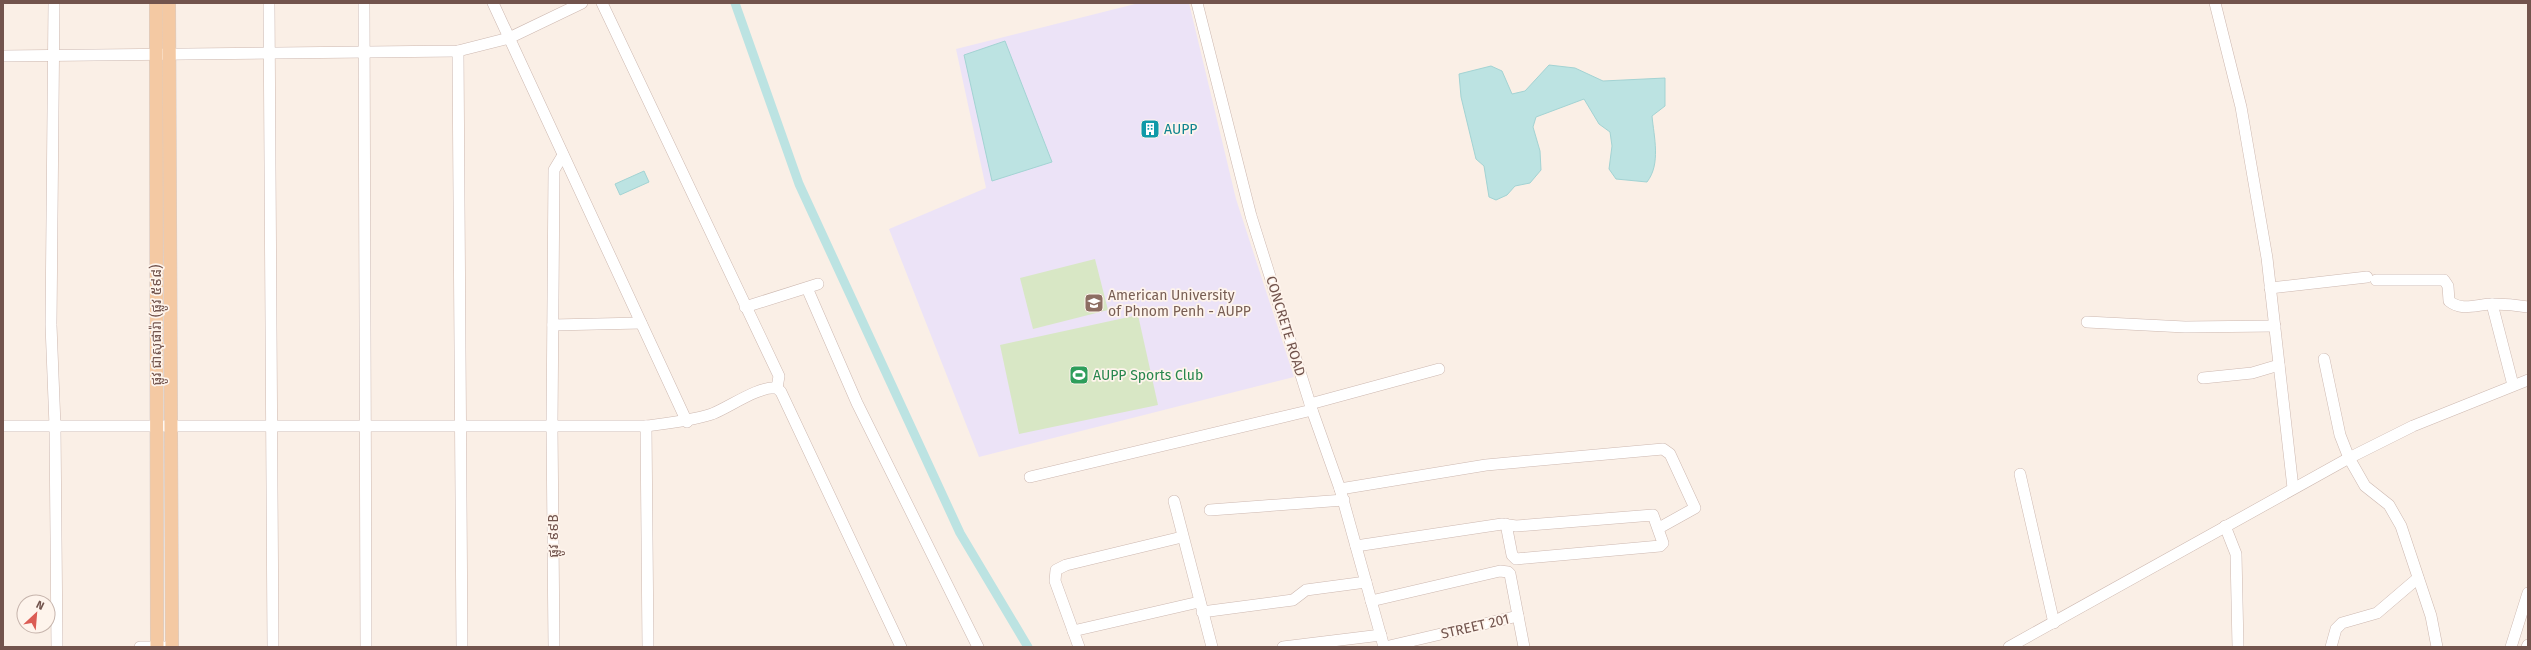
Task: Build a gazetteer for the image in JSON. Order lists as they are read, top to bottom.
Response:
{
  "streets": {
    "main road": ["ផ្លូវ ជាសុផារ៉ា (ផ្លូវ ៥៩៨)"],
    "street": ["CONCRETE ROAD", "ផ្លូវ ៩៩B", "STREET 201"]
  },
  "crossings": [
    ["CONCRETE ROAD", "STREET 201"]
  ],
  "places": {
    "building": ["AUPP"],
    "school or university": ["American University of Phnom Penh - AUPP"],
    "sports": ["AUPP Sports Club"]
  },
  "north": "top right"
}
